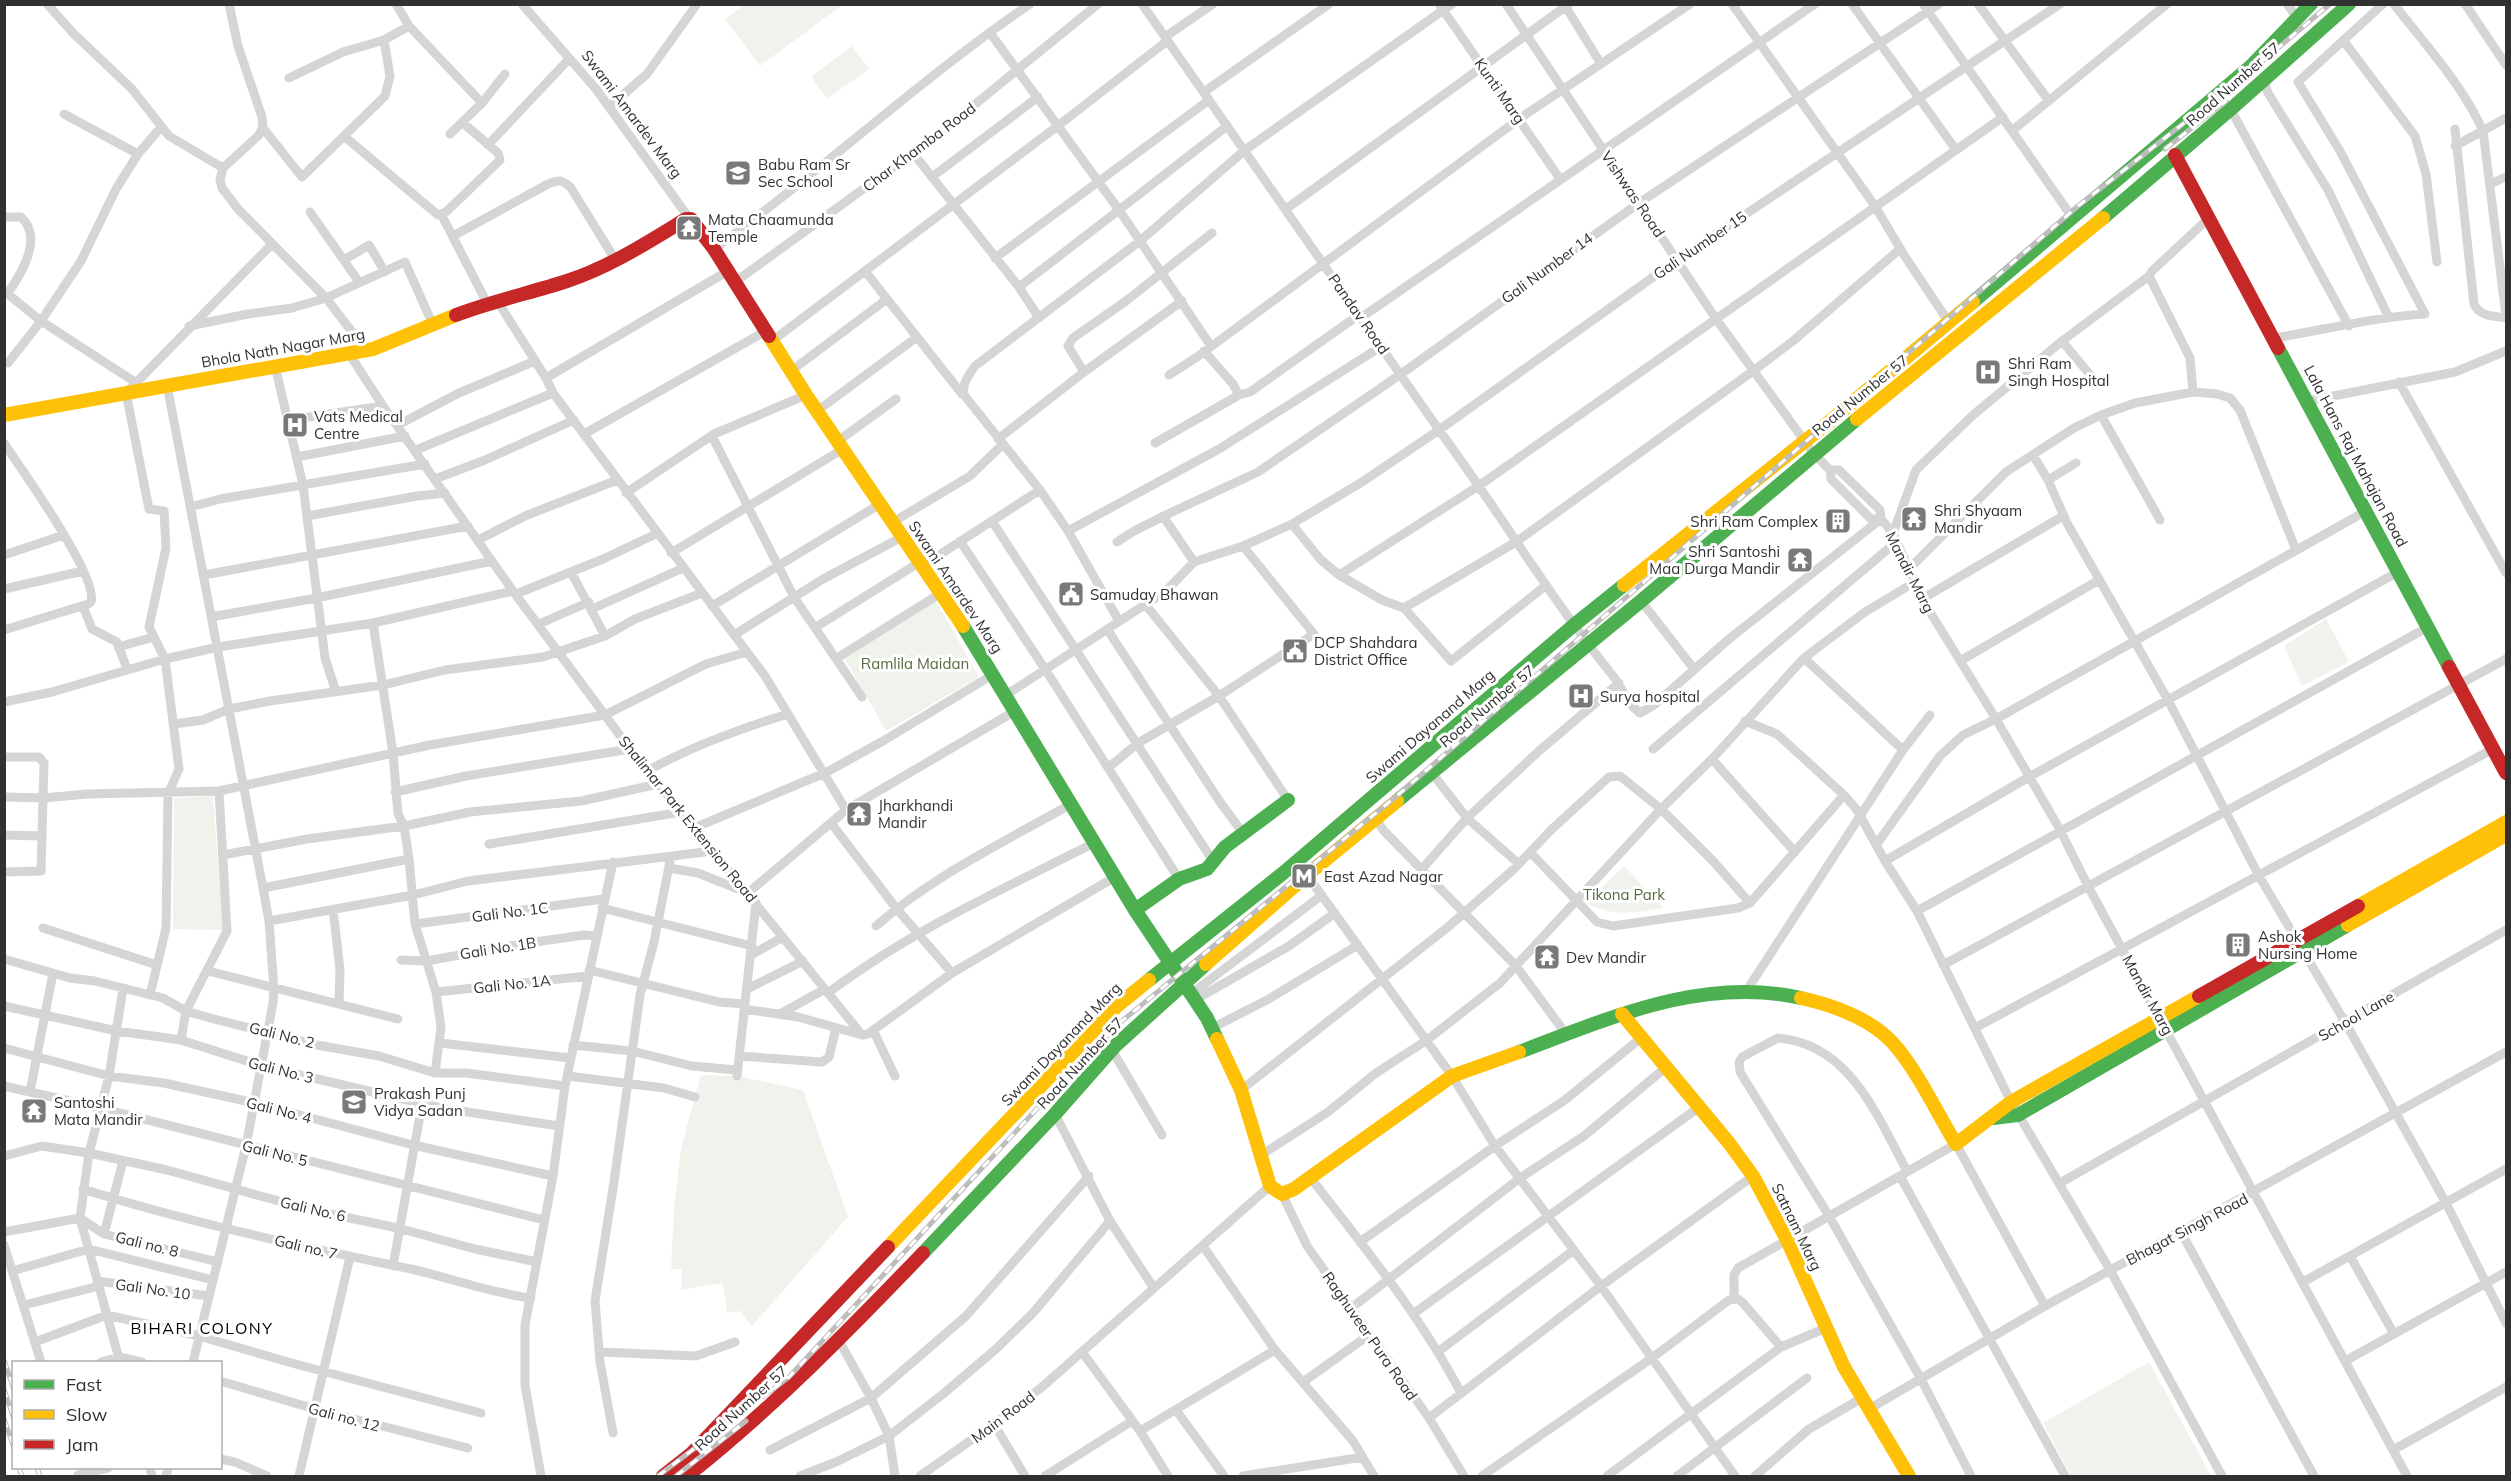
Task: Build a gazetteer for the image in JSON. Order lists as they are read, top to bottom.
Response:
{
  "streets": {
    "street": [
      "Road Number 57",
      "Kunti Marg",
      "Swami Amardev Marg",
      "Char Khamba Road",
      "Vishwas Road",
      "Gali Number 15",
      "Gali Number 14",
      "Pandav Road",
      "Bhola Nath Nagar Marg",
      "Lala Hans Raj Mahajan Road",
      "Mandir Marg",
      "Swami Dayanand Marg",
      "Shalimar Park Extension Road",
      "Gali No. 1C",
      "Gali No. 1B",
      "Gali No. 1A",
      "School Lane",
      "Gali No. 2",
      "Gali No. 3",
      "Gali No. 4",
      "Gali No. 5",
      "Gali No. 6",
      "Satnam Marg",
      "Bhagat Singh Road",
      "Gali no. 8",
      "Gali no. 7",
      "Gali No. 10",
      "Raghuveer Pura Road",
      "Gali no. 12",
      "Main Road"
    ]
  },
  "crossings": [
    ["Road Number 57", "Swami Amardev Marg"],
    ["Road Number 57", "Vishwas Road"],
    ["Road Number 57", "Pandav Road"],
    ["Road Number 57", "Lala Hans Raj Mahajan Road"],
    ["Road Number 57", "Mandir Marg"],
    ["Road Number 57", "Swami Dayanand Marg"],
    ["Swami Amardev Marg", "Char Khamba Road"],
    ["Swami Amardev Marg", "Bhola Nath Nagar Marg"],
    ["Swami Amardev Marg", "Swami Dayanand Marg"],
    ["Vishwas Road", "Gali Number 15"],
    ["Vishwas Road", "Gali Number 14"],
    ["Vishwas Road", "Mandir Marg"],
    ["Gali Number 15", "Pandav Road"],
    ["Gali Number 14", "Pandav Road"],
    ["Pandav Road", "Swami Dayanand Marg"],
    ["Bhola Nath Nagar Marg", "Shalimar Park Extension Road"],
    ["Mandir Marg", "School Lane"],
    ["Mandir Marg", "Bhagat Singh Road"],
    ["Shalimar Park Extension Road", "Gali No. 1A"],
    ["Satnam Marg", "Bhagat Singh Road"],
    ["Raghuveer Pura Road", "Main Road"]
  ],
  "districts": ["BIHARI COLONY"],
  "parks": ["Ramlila Maidan", "Tikona Park"],
  "places": {
    "school or university": ["Babu Ram Sr Sec School", "Prakash Punj Vidya Sadan"],
    "temple": [
      "Mata Chaamunda Temple",
      "Shri Shyaam Mandir",
      "Shri Santoshi Maa Durga Mandir",
      "Jharkhandi Mandir",
      "Dev Mandir",
      "Santoshi Mata Mandir"
    ],
    "hospital": ["Shri Ram Singh Hospital", "Vats Medical Centre", "Surya hospital"],
    "building": ["Shri Ram Complex", "Ashok Nursing Home"],
    "public building": ["Samuday Bhawan", "DCP Shahdara District Office"],
    "metro station": ["East Azad Nagar"]
  },
  "legend": ["Fast", "Slow", "Jam"]
}
